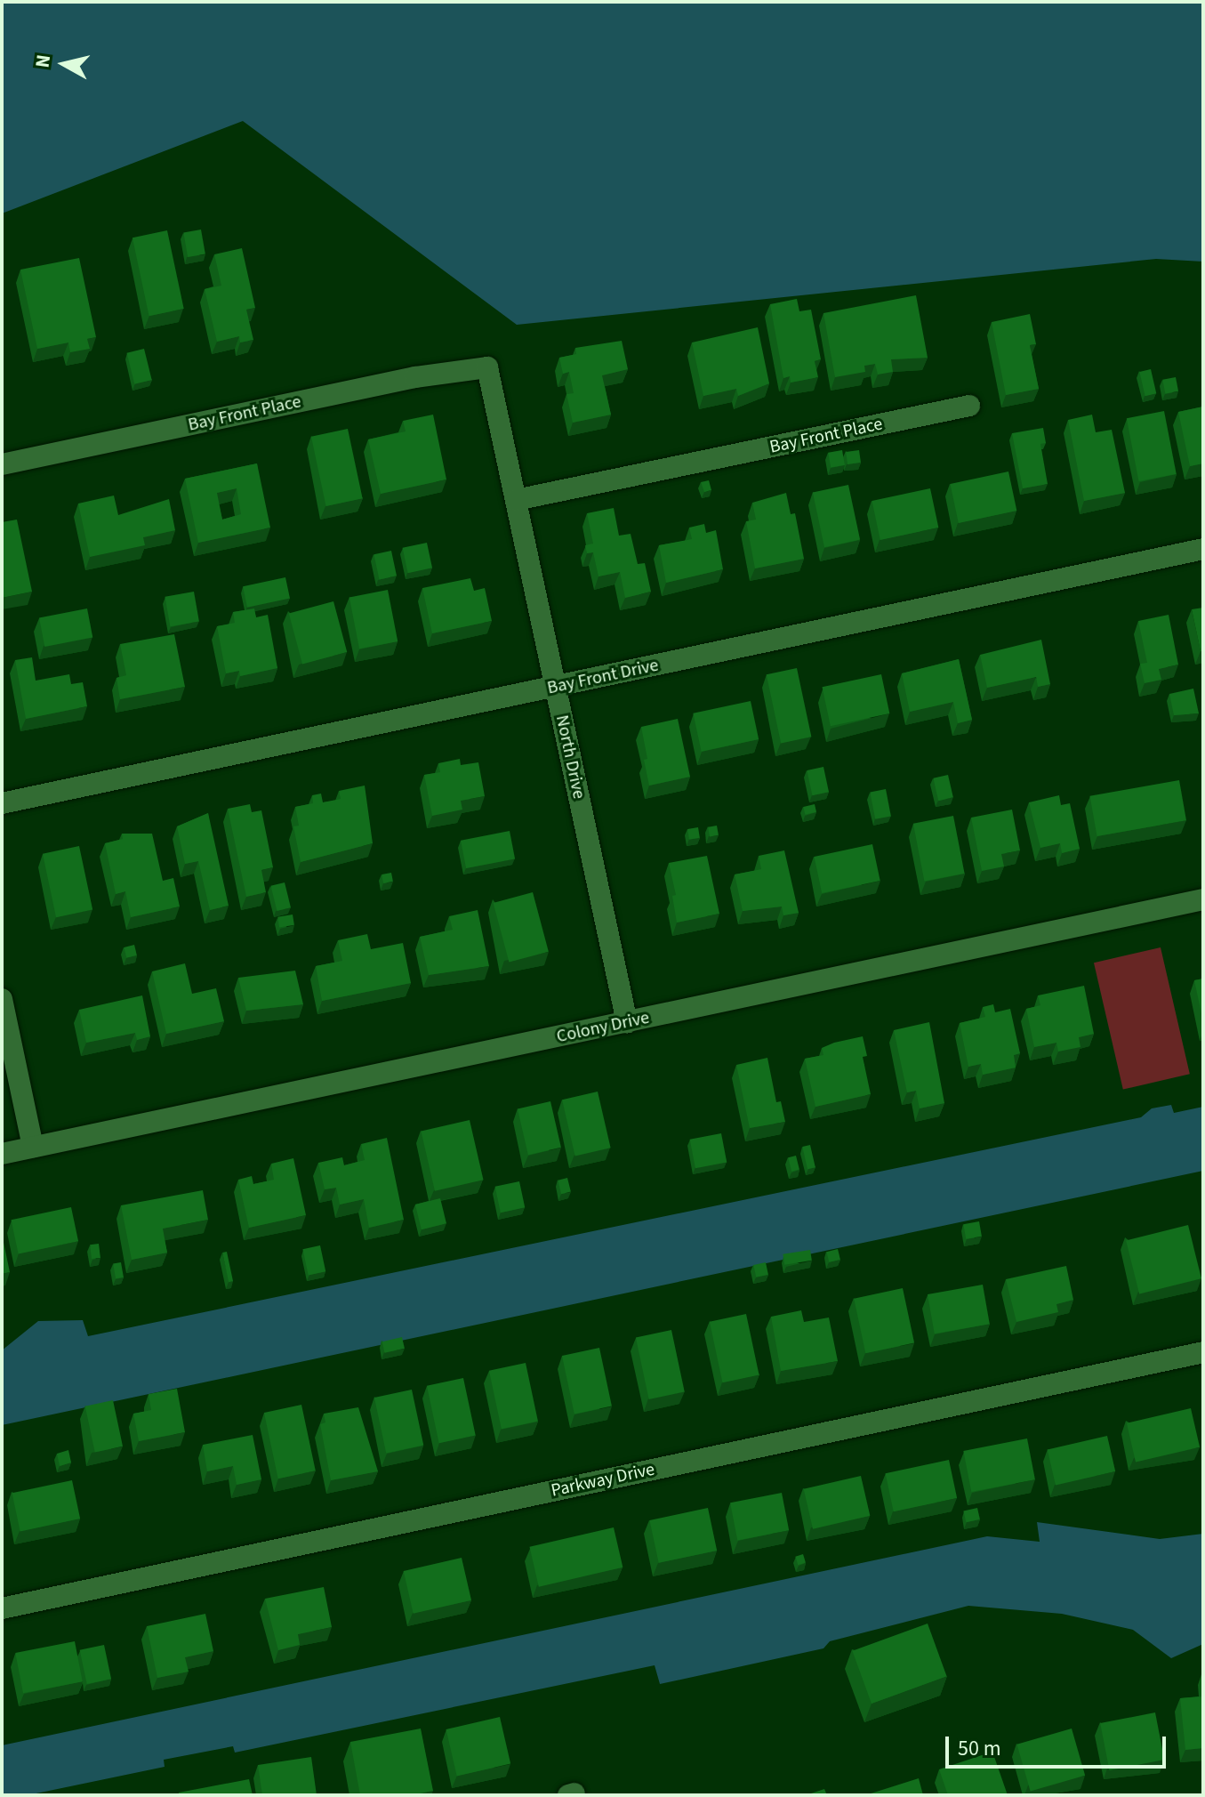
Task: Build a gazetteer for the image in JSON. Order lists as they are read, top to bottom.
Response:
{
  "streets": {
    "street": [
      "Bay Front Place",
      "Bay Front Drive",
      "North Drive",
      "Colony Drive",
      "Parkway Drive"
    ]
  },
  "crossings": [
    ["Bay Front Place", "North Drive"],
    ["Bay Front Drive", "North Drive"],
    ["North Drive", "Colony Drive"]
  ],
  "scale_bar": "50 m",
  "north": "left"
}
